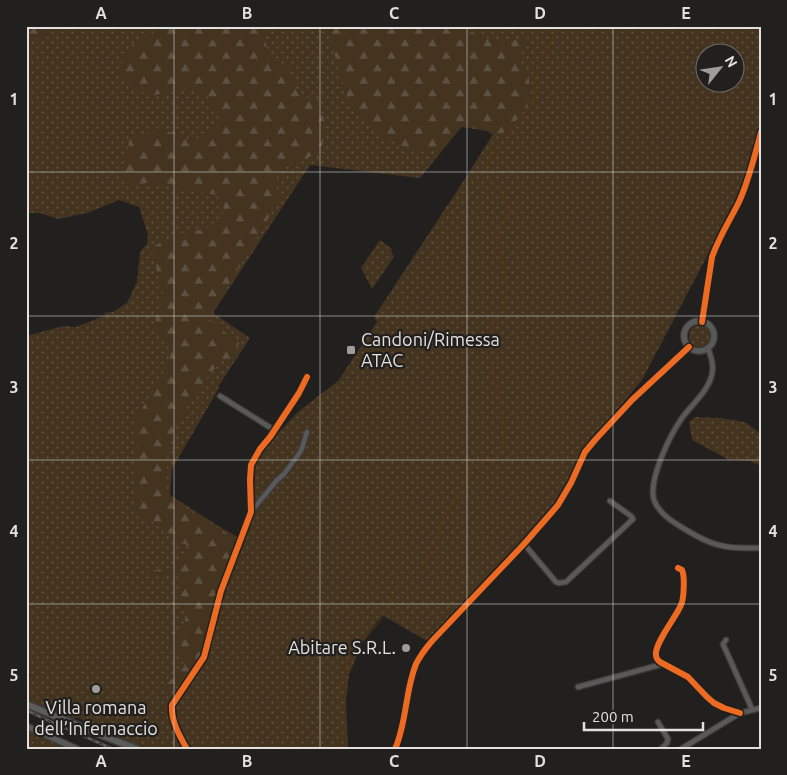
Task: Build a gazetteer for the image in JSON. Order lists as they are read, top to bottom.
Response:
{
  "places": {
    "transit": ["Candoni/Rimessa ATAC"],
    "other": ["Abitare S.R.L.", "Villa romana dell’Infernaccio"]
  },
  "scale_bar": "200 m",
  "north": "top right",
  "grid": {
    "columns": [
      "A",
      "B",
      "C",
      "D",
      "E"
    ],
    "rows": [
      "1",
      "2",
      "3",
      "4",
      "5"
    ]
  }
}
